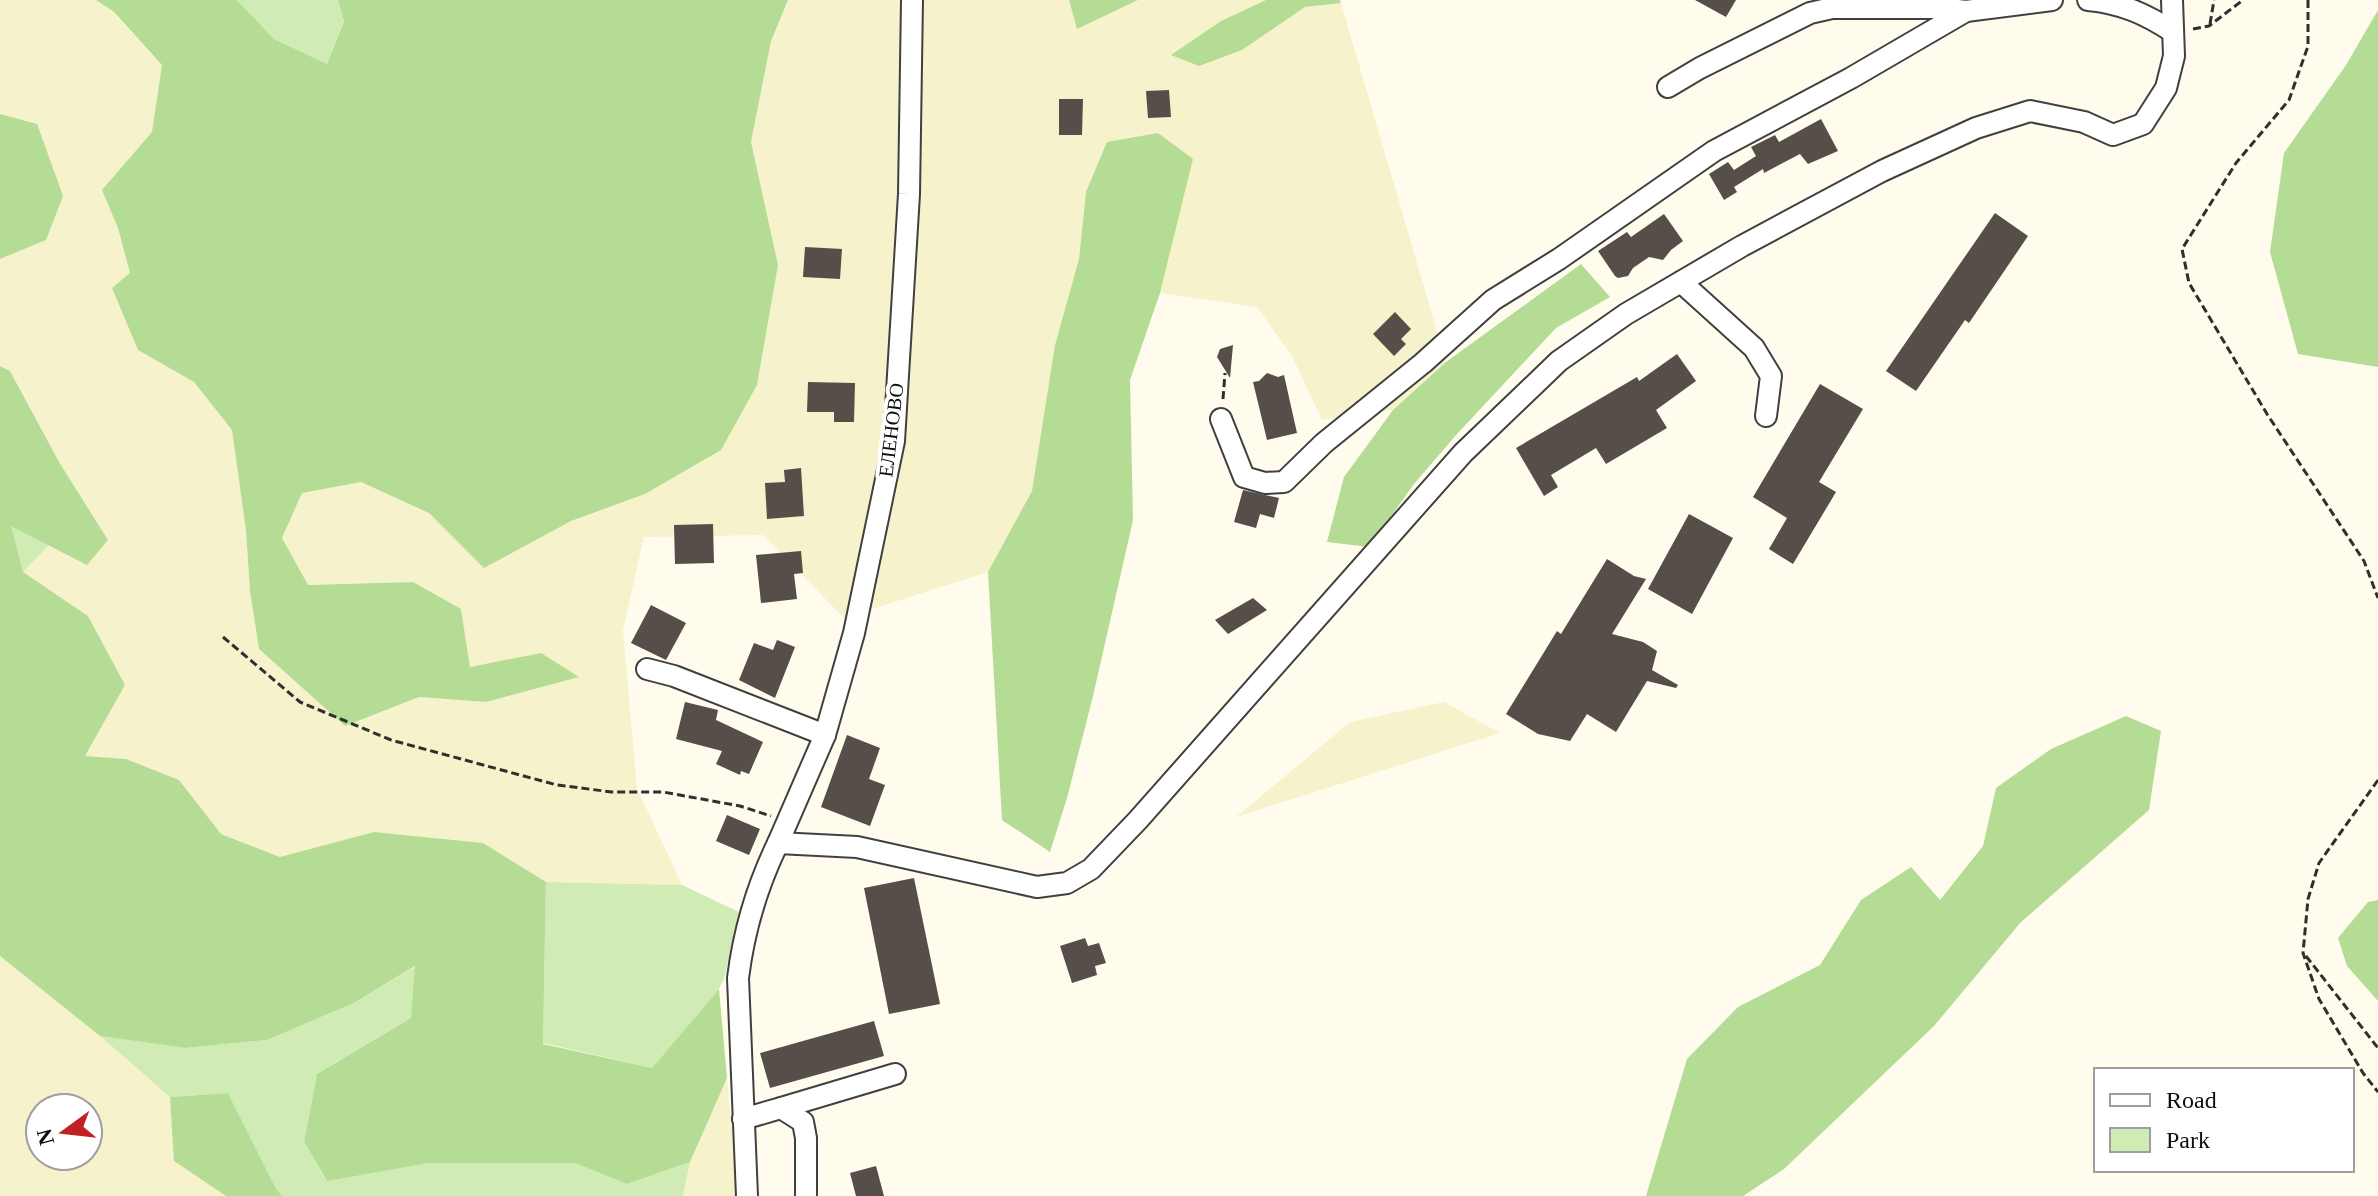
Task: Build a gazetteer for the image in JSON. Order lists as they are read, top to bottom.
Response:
{
  "streets": {
    "street": ["ЕЛЕНОВО"]
  },
  "legend": ["Road", "Park"],
  "north": "left"
}
